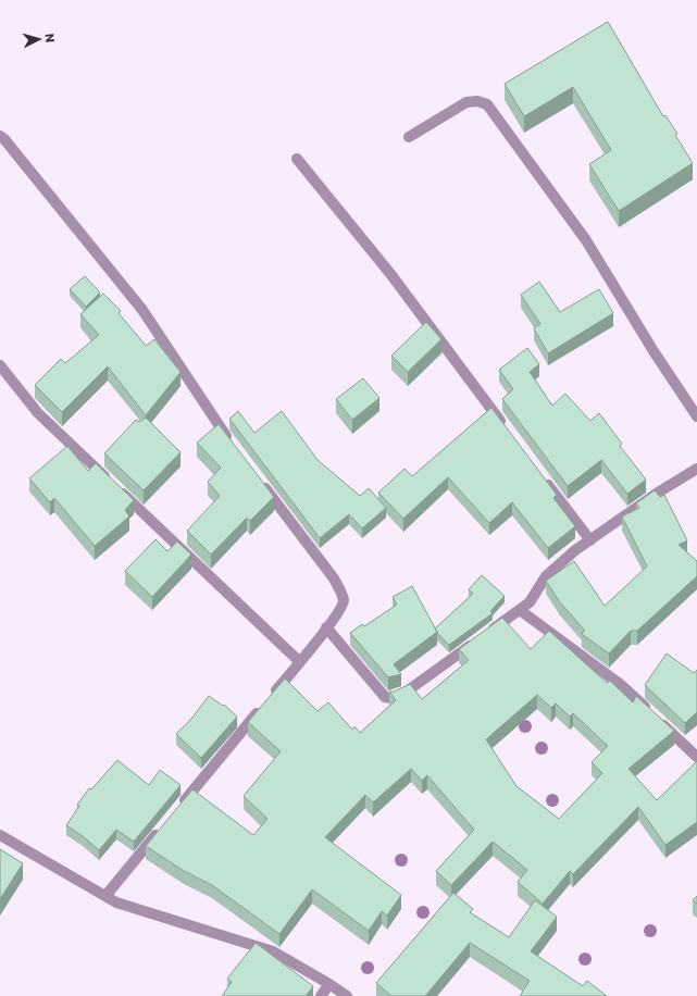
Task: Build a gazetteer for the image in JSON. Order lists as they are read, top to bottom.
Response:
{
  "north": "right"
}
